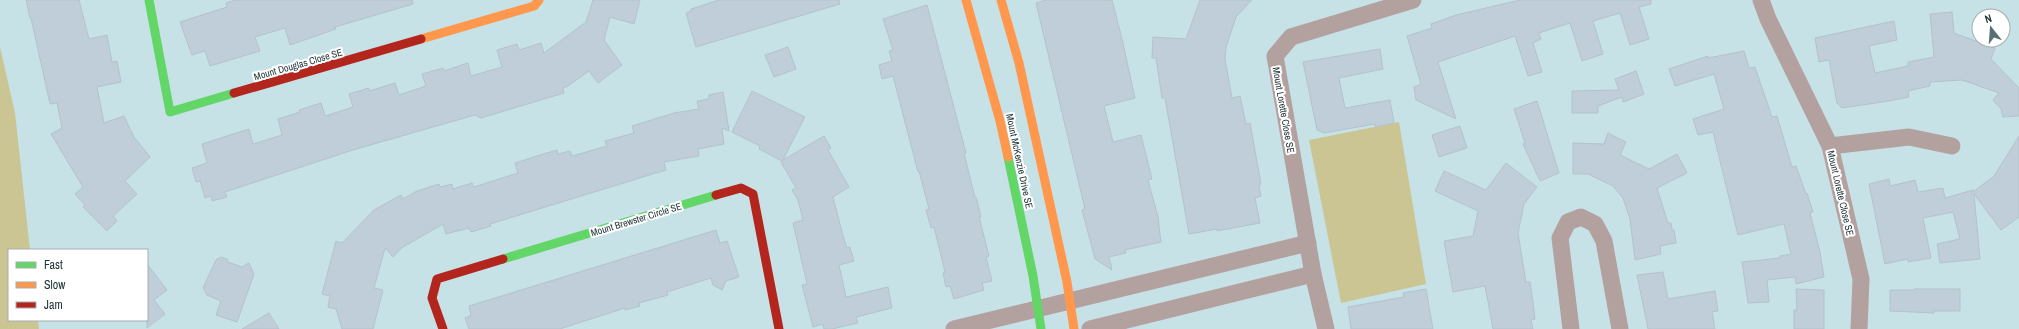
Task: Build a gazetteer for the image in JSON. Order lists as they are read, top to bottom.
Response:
{
  "streets": {
    "street": [
      "Mount Douglas Close SE",
      "Mount Lorette Close SE",
      "Mount McKenzie Drive SE",
      "Mount Brewster Circle SE"
    ]
  },
  "legend": ["Fast", "Slow", "Jam"],
  "north": "top"
}
